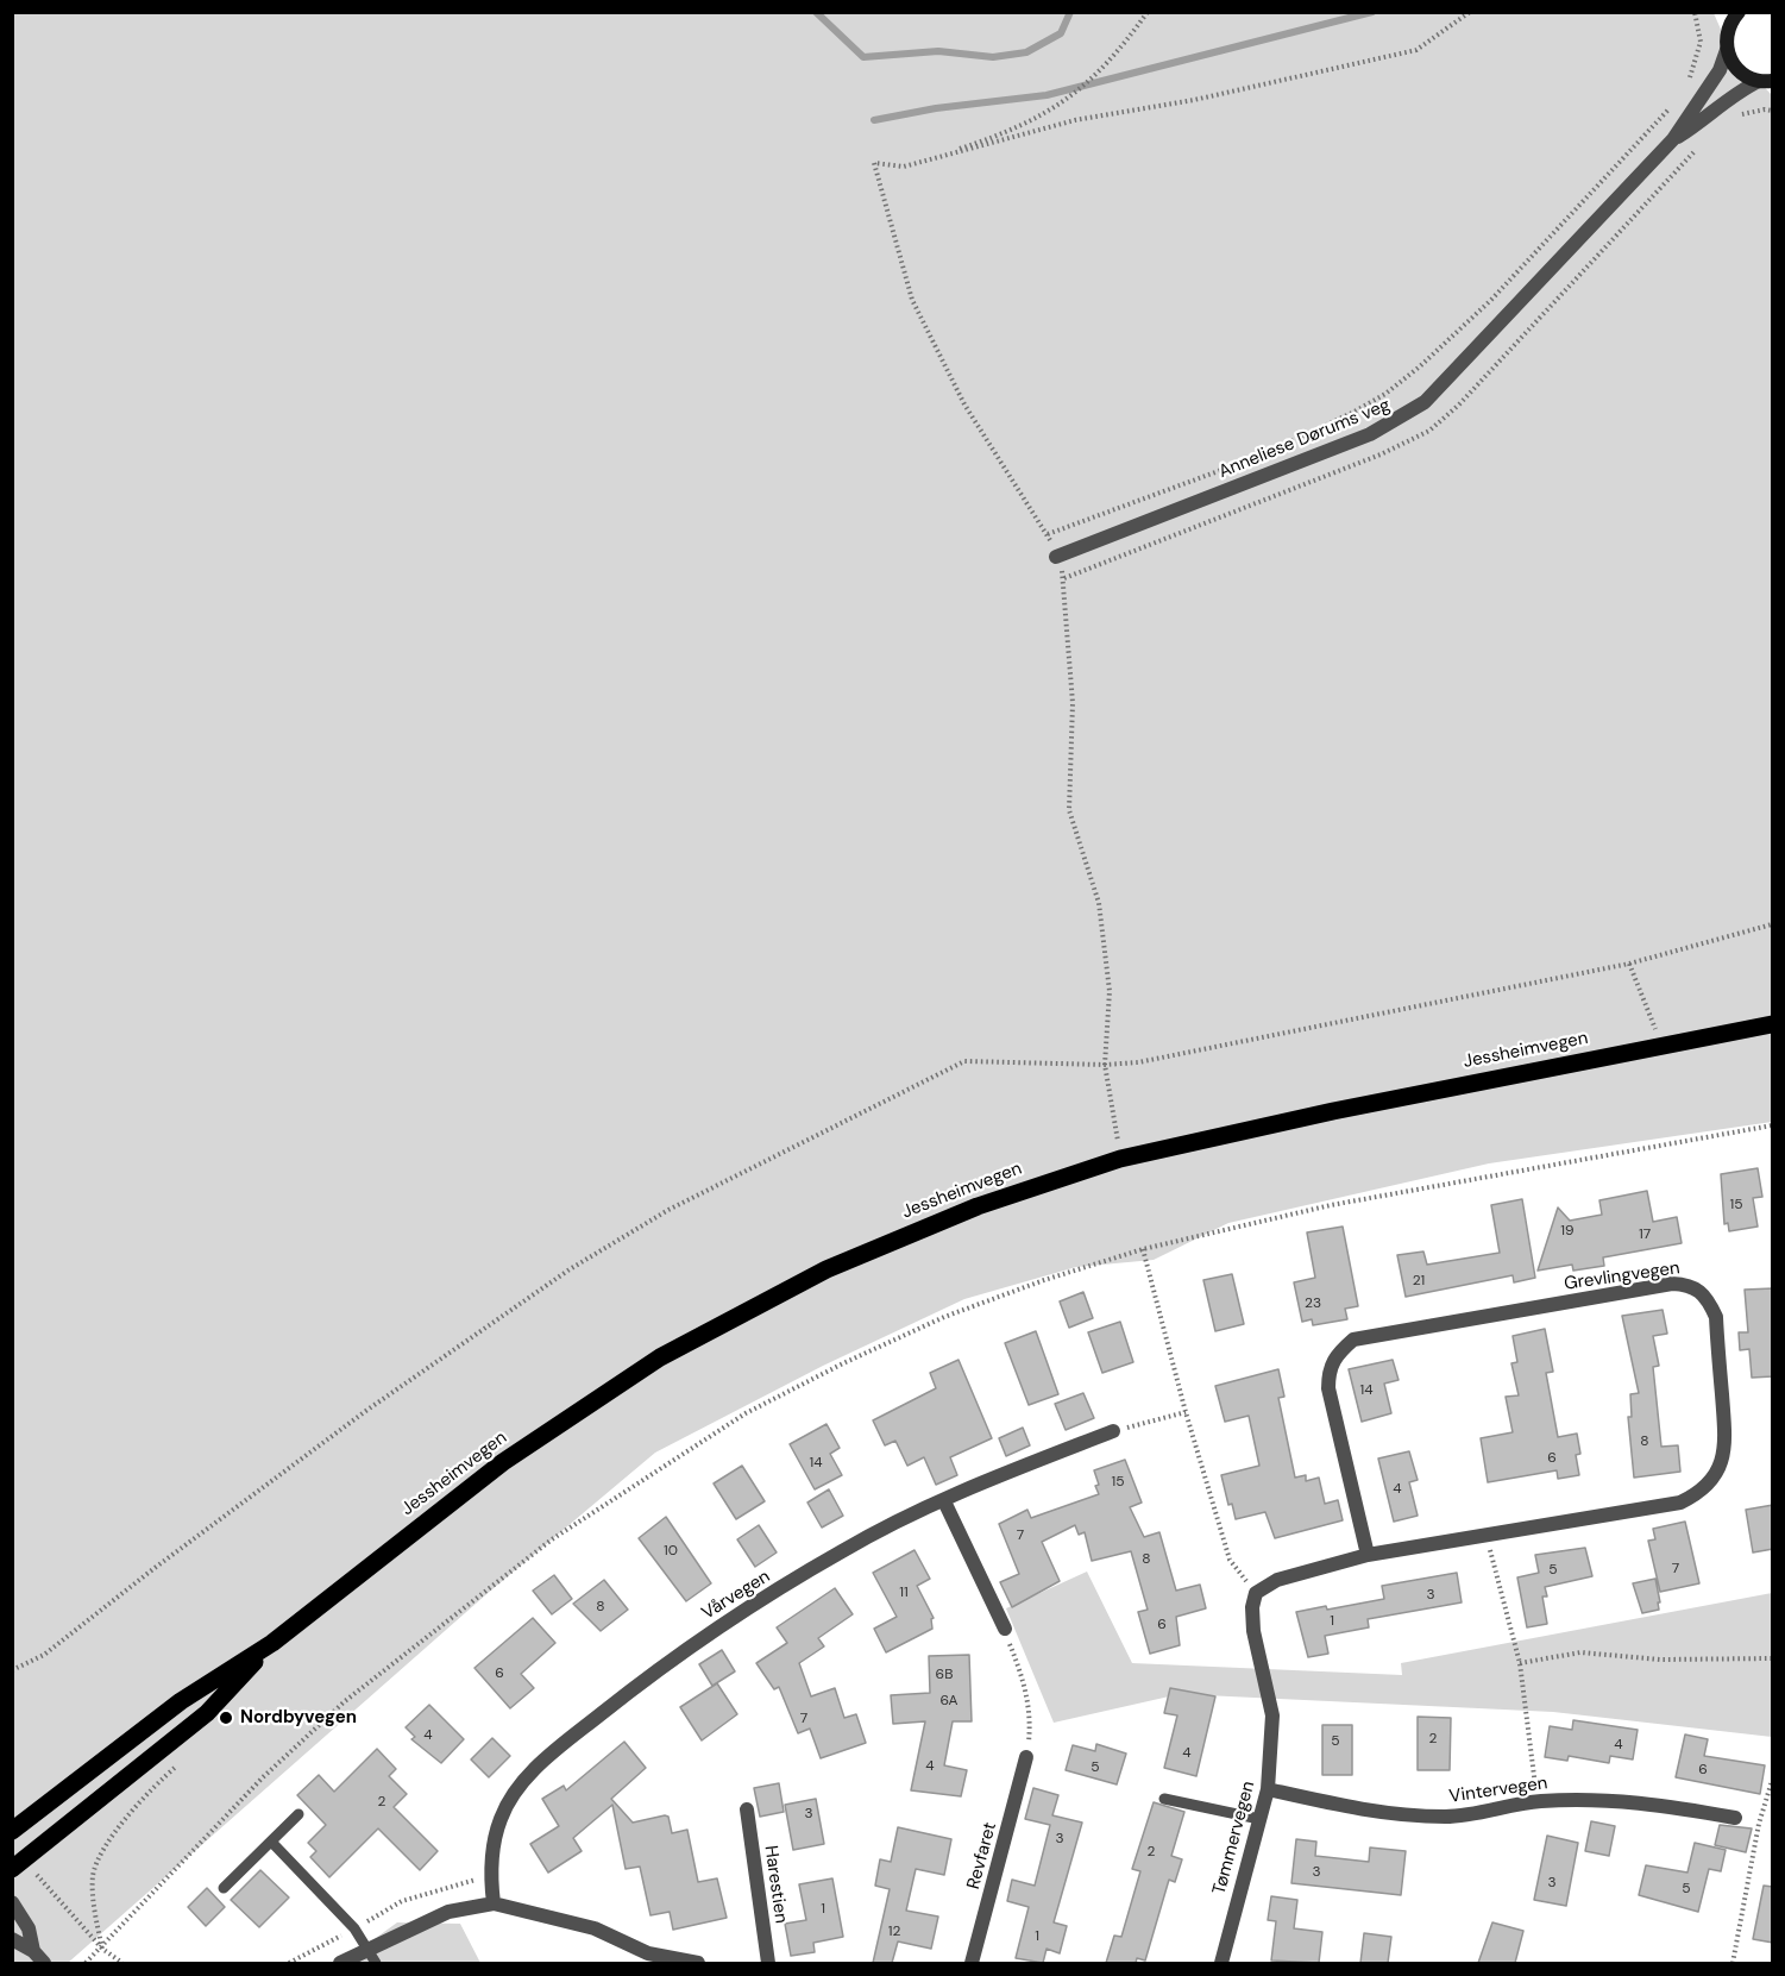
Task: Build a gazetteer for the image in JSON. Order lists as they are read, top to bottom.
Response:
{
  "streets": {
    "main road": ["Jessheimvegen"],
    "street": [
      "Anneliese Dørums veg",
      "Grevlingvegen",
      "Vårvegen",
      "Vintervegen",
      "Tømmervegen",
      "Revfaret",
      "Harestien"
    ]
  },
  "crossings": [
    ["Grevlingvegen", "Tømmervegen"],
    ["Vintervegen", "Tømmervegen"]
  ],
  "places": ["Nordbyvegen"],
  "house_numbers": [
    "15",
    "19",
    "17",
    "21",
    "23",
    "14",
    "8",
    "6",
    "14",
    "15",
    "4",
    "7",
    "10",
    "8",
    "7",
    "5",
    "11",
    "3",
    "8",
    "1",
    "6",
    "6",
    "6B",
    "6A",
    "7",
    "4",
    "2",
    "5",
    "4",
    "4",
    "4",
    "5",
    "6",
    "2",
    "3",
    "3",
    "2",
    "3",
    "3",
    "5",
    "1",
    "12",
    "1"
  ]
}
